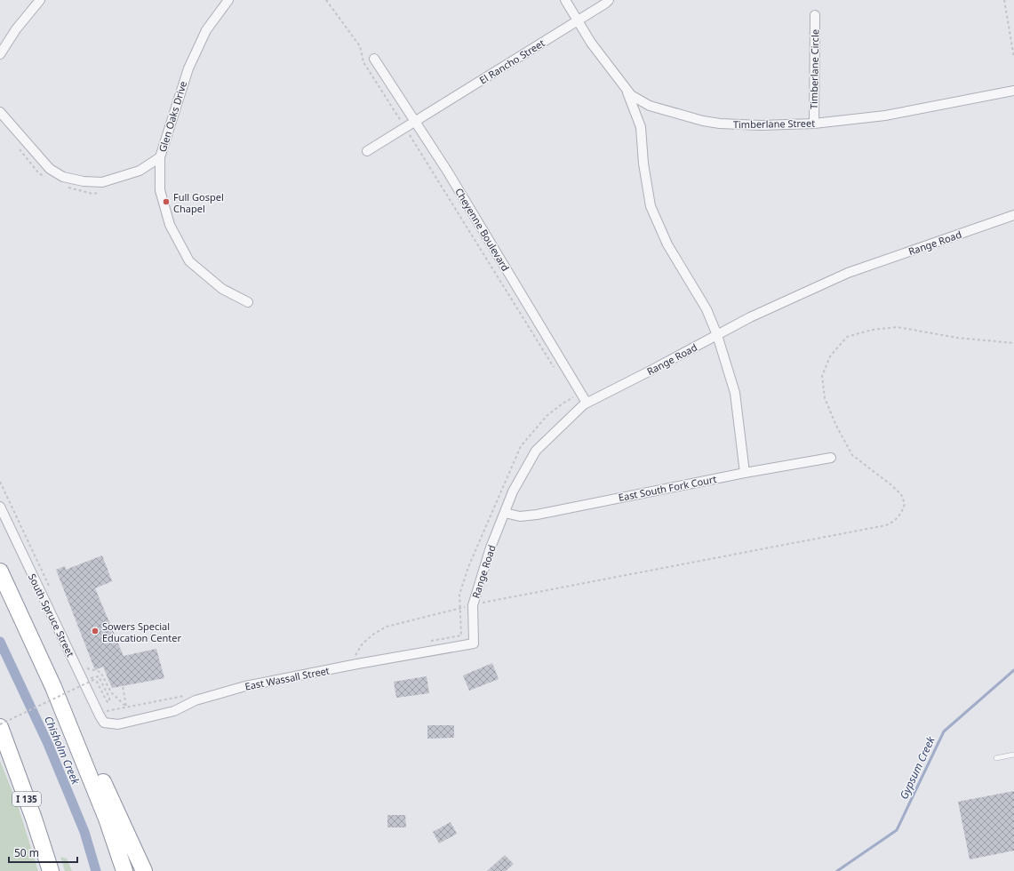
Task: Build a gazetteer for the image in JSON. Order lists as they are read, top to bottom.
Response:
{
  "streets": {
    "highway": ["I 135"],
    "street": [
      "El Rancho Street",
      "Timberlane Circle",
      "Glen Oaks Drive",
      "Timberlane Street",
      "Cheyenne Boulevard",
      "Range Road",
      "East South Fork Court",
      "South Spruce Street",
      "East Wassall Street"
    ]
  },
  "crossings": [
    ["El Rancho Street", "Timberlane Street"],
    ["El Rancho Street", "Cheyenne Boulevard"],
    ["Timberlane Circle", "Timberlane Street"],
    ["Cheyenne Boulevard", "Range Road"],
    ["Range Road", "East South Fork Court"],
    ["Range Road", "East Wassall Street"],
    ["South Spruce Street", "East Wassall Street"]
  ],
  "water": ["Chisholm Creek", "Gypsum Creek"],
  "places": ["Full Gospel Chapel", "Sowers Special Education Center"],
  "scale_bar": "50 m"
}
